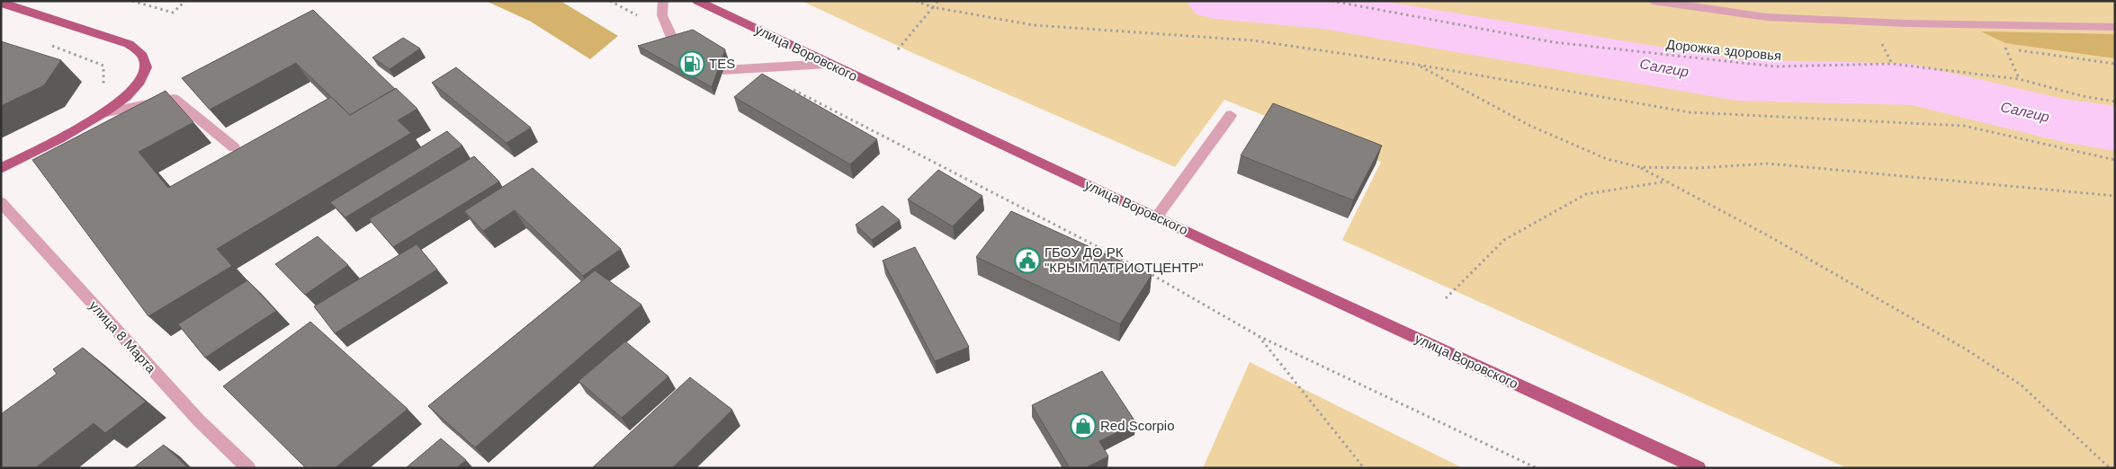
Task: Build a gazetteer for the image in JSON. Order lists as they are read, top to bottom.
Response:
{
  "streets": {
    "main road": ["улица Воровского"],
    "street": ["улица 8 Марта"],
    "path": ["Дорожка здоровья"]
  },
  "water": ["Салгир"],
  "places": {
    "fuel station": ["TES"],
    "public building": ["ГБОУ ДО РК \"КРЫМПАТРИОТЦЕНТР\""],
    "shop": ["Red Scorpio"]
  }
}
